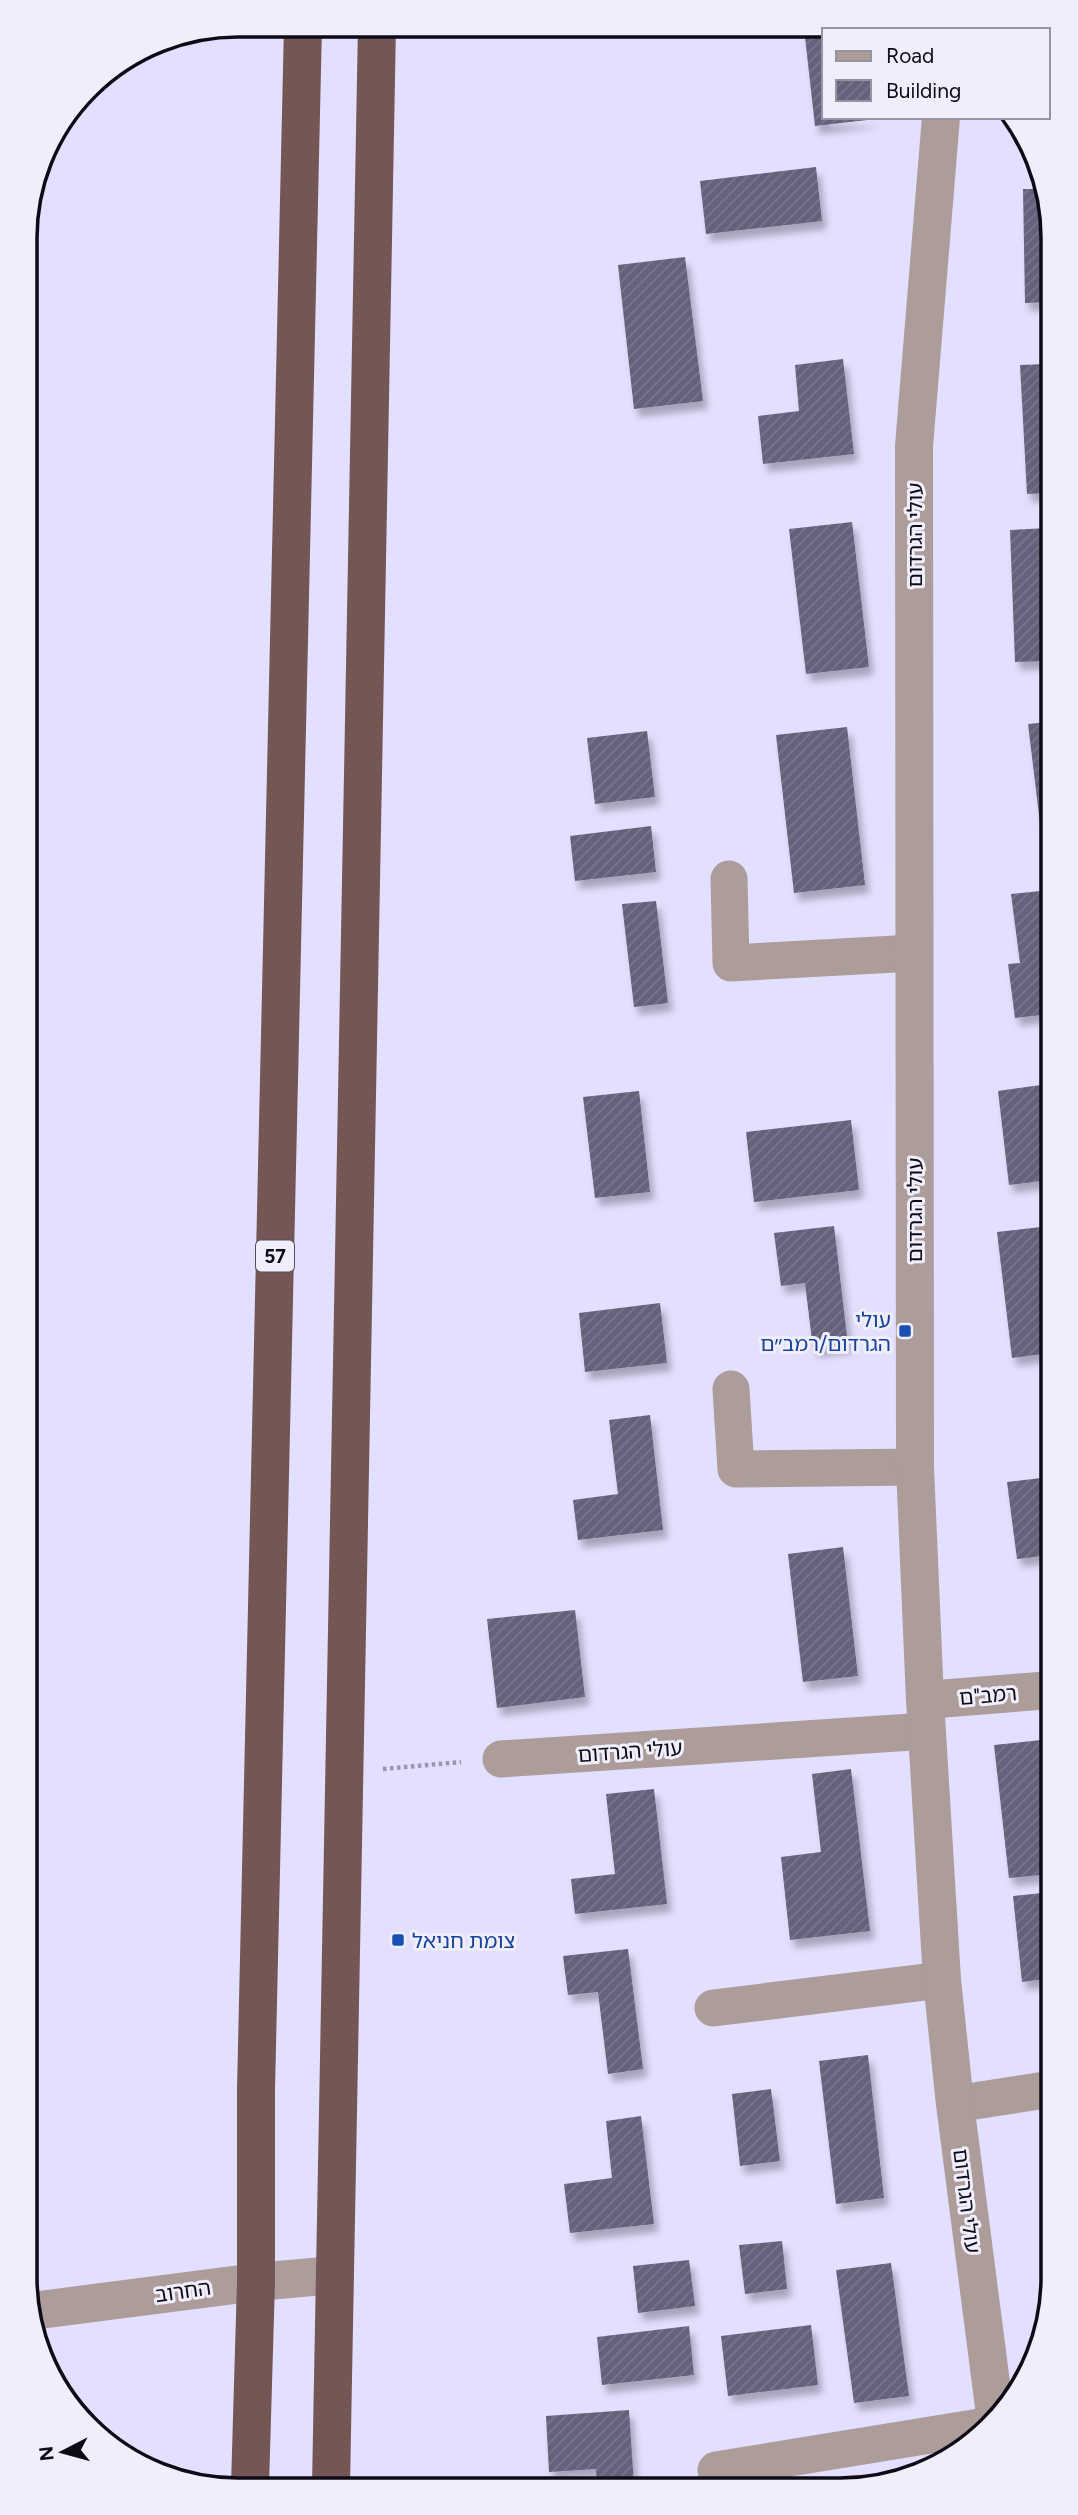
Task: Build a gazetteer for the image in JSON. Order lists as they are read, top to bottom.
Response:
{
  "streets": {
    "highway": ["57"],
    "street": ["עולי הגרדום", "רמב\"ם", "החרוב"]
  },
  "crossings": [
    ["עולי הגרדום", "רמב\"ם"],
    ["57", "החרוב"]
  ],
  "places": {
    "transit": ["עולי הגרדום/רמב״ם", "צומת חניאל"]
  },
  "legend": ["Road", "Building"],
  "north": "left"
}
